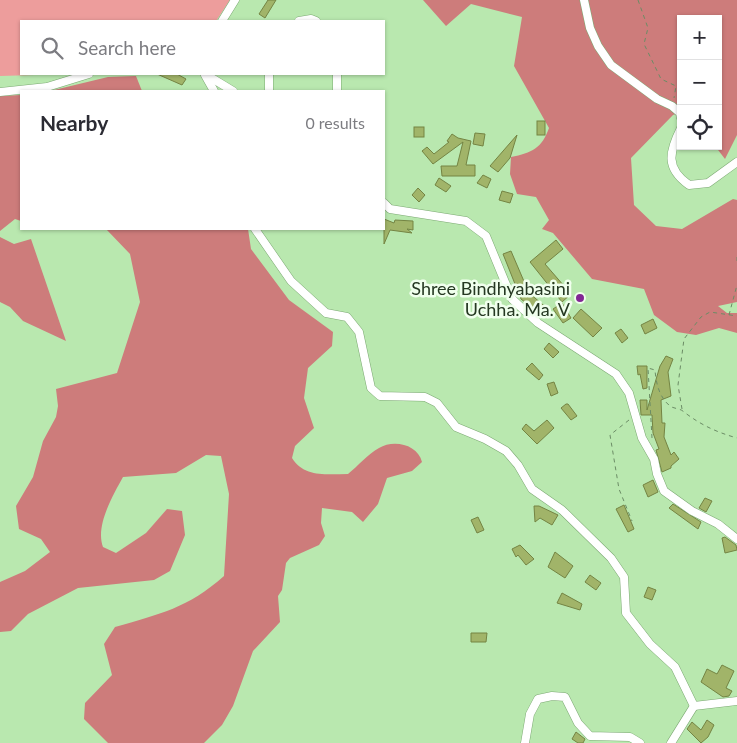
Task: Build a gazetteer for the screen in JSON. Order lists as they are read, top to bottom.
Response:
{
  "places": ["Shree Bindhyabasini Uchha. Ma. V"],
  "page": {
    "map_buttons": ["+", "−"],
    "search": "Search here",
    "heading": ["Nearby", "0 results"]
  }
}
